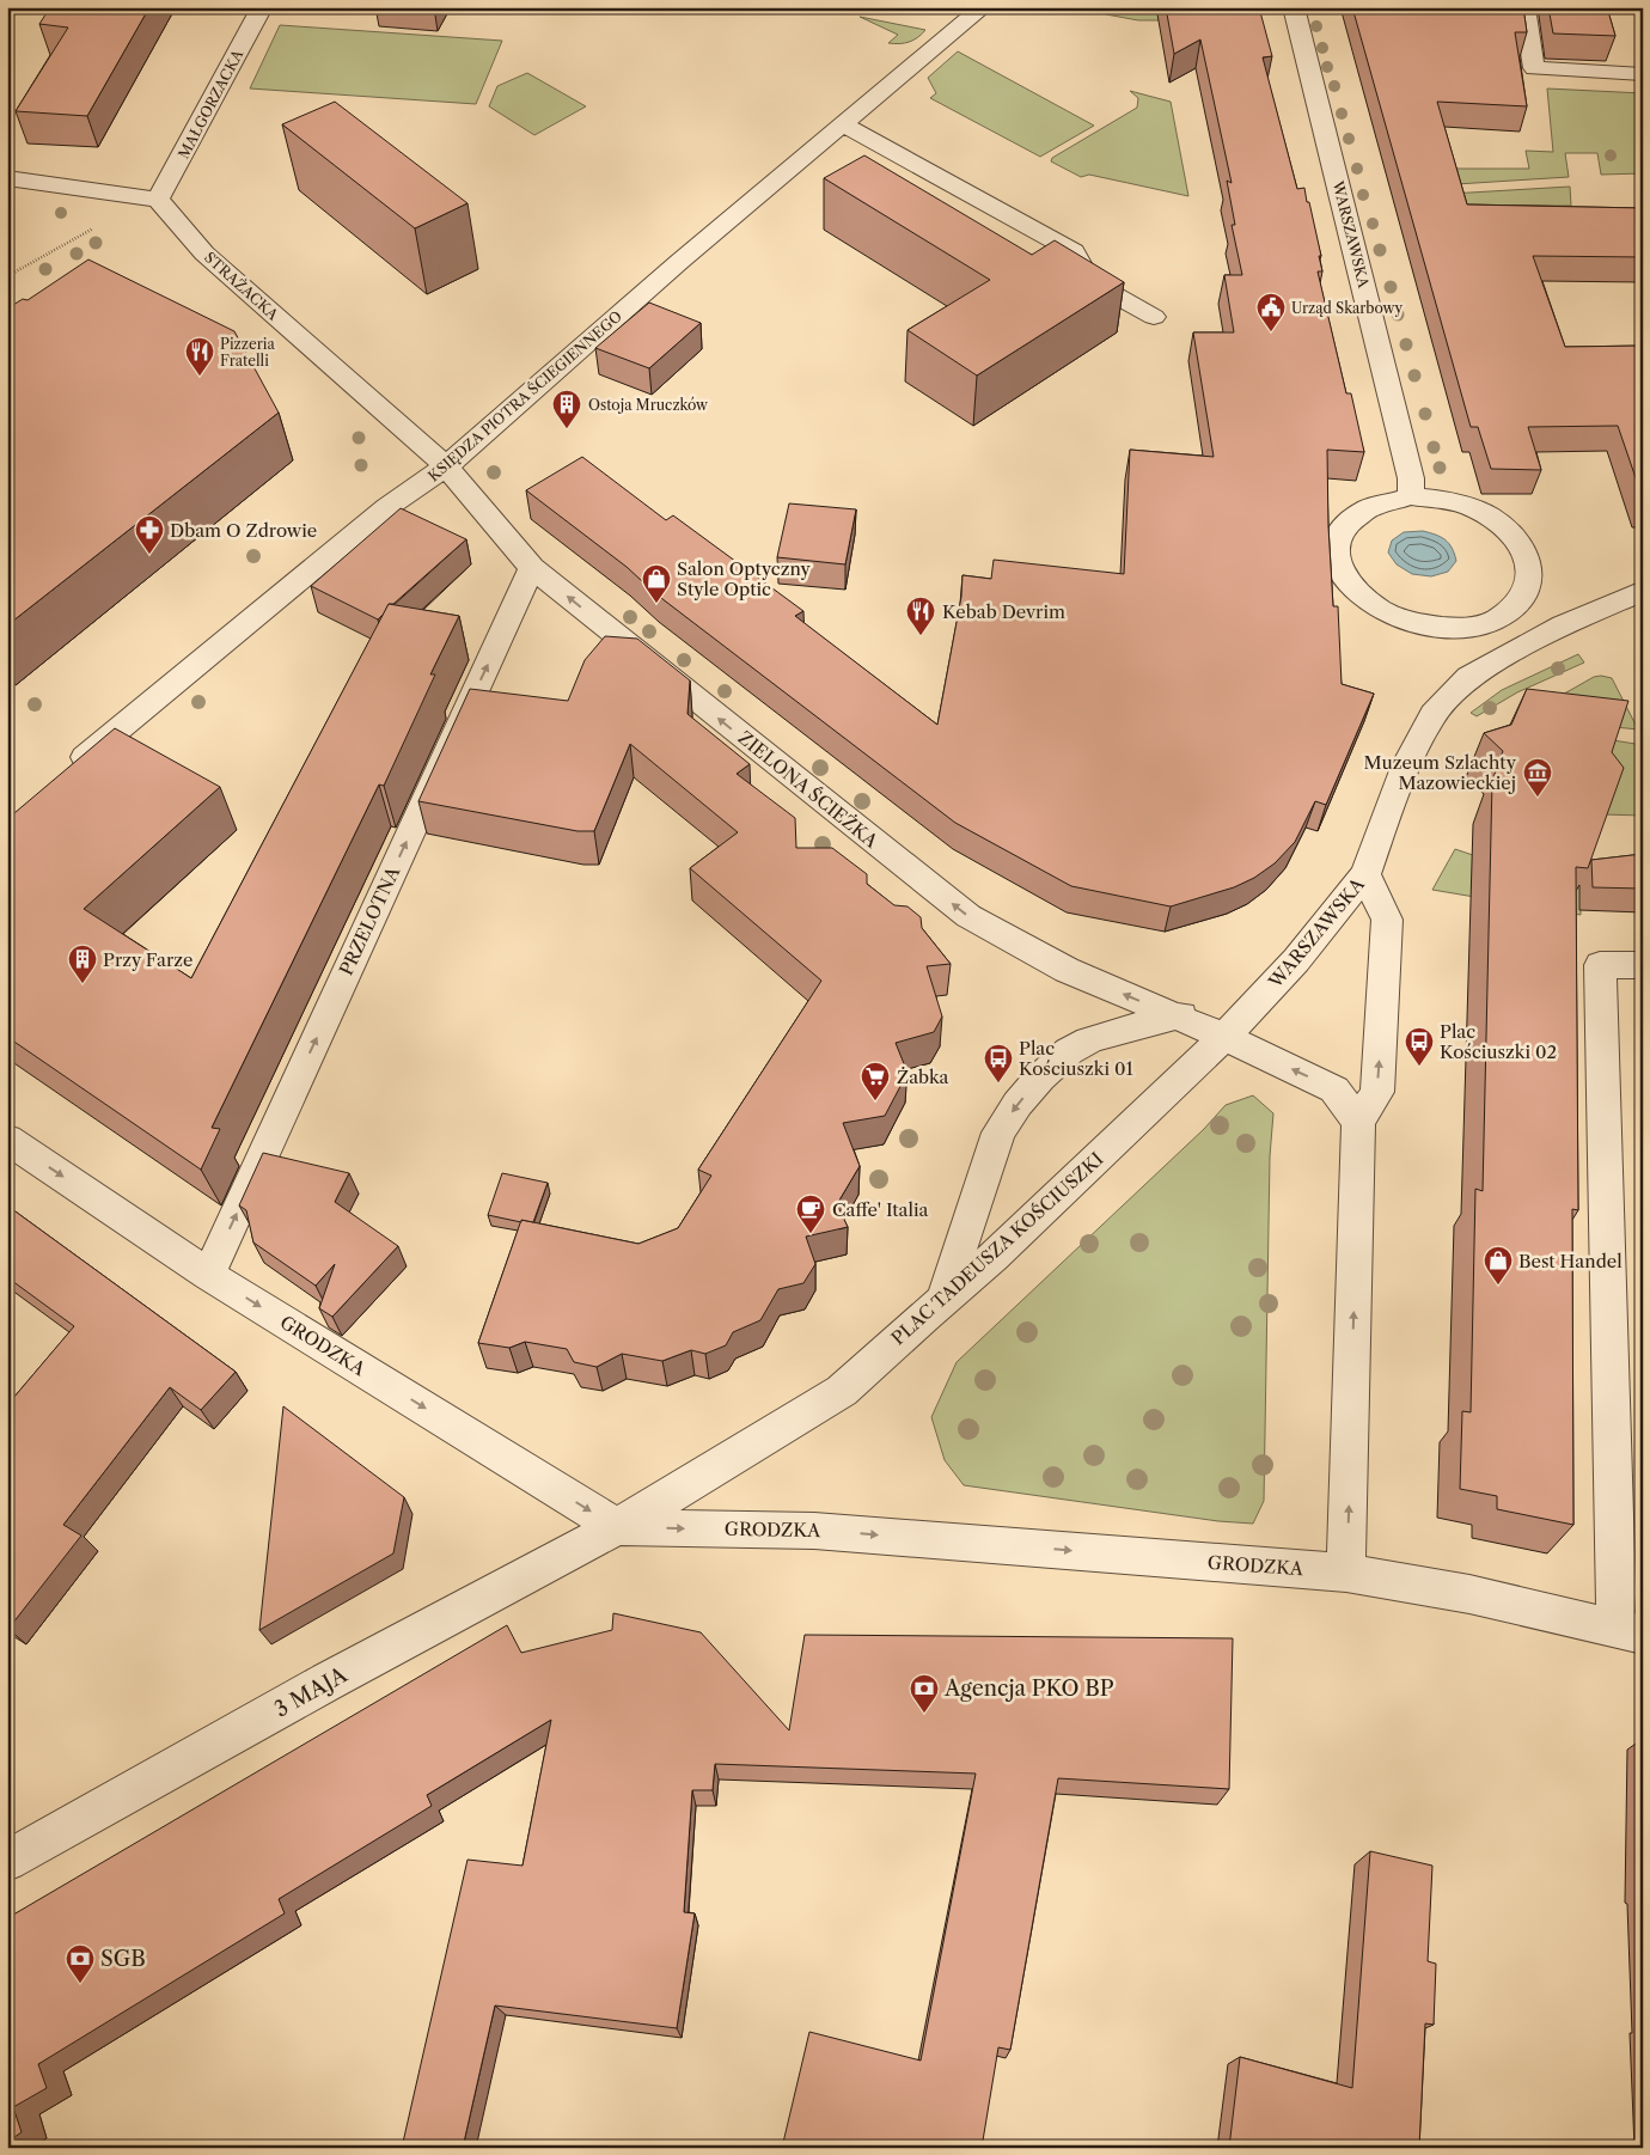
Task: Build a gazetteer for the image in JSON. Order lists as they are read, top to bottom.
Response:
{
  "streets": {
    "street": [
      "MAŁGORZACKA",
      "WARSZAWSKA",
      "STRAŻACKA",
      "KSIĘDZA PIOTRA ŚCIEGIENNEGO",
      "ZIELONA ŚCIEŻKA",
      "PRZELOTNA",
      "PLAC TADEUSZA KOŚCIUSZKI",
      "GRODZKA",
      "3 MAJA"
    ]
  },
  "crossings": [
    ["MAŁGORZACKA", "STRAŻACKA"],
    ["WARSZAWSKA", "ZIELONA ŚCIEŻKA"],
    ["WARSZAWSKA", "PLAC TADEUSZA KOŚCIUSZKI"],
    ["STRAŻACKA", "KSIĘDZA PIOTRA ŚCIEGIENNEGO"],
    ["STRAŻACKA", "ZIELONA ŚCIEŻKA"],
    ["KSIĘDZA PIOTRA ŚCIEGIENNEGO", "ZIELONA ŚCIEŻKA"],
    ["ZIELONA ŚCIEŻKA", "PRZELOTNA"],
    ["ZIELONA ŚCIEŻKA", "PLAC TADEUSZA KOŚCIUSZKI"],
    ["PRZELOTNA", "GRODZKA"],
    ["PLAC TADEUSZA KOŚCIUSZKI", "GRODZKA"],
    ["PLAC TADEUSZA KOŚCIUSZKI", "3 MAJA"],
    ["GRODZKA", "3 MAJA"]
  ],
  "one_way": ["ZIELONA ŚCIEŻKA", "PRZELOTNA", "GRODZKA"],
  "places": {
    "public building": ["Urząd Skarbowy"],
    "restaurant": ["Pizzeria Fratelli", "Kebab Devrim"],
    "building": ["Ostoja Mruczków", "Przy Farze"],
    "pharmacy": ["Dbam O Zdrowie"],
    "shop": ["Salon Optyczny Style Optic", "Best Handel"],
    "museum": ["Muzeum Szlachty Mazowieckiej"],
    "bus stop": ["Plac Kościuszki 02", "Plac Kościuszki 01"],
    "supermarket": ["Żabka"],
    "cafe": ["Caffe' Italia"],
    "bank": ["Agencja PKO BP", "SGB"]
  }
}
